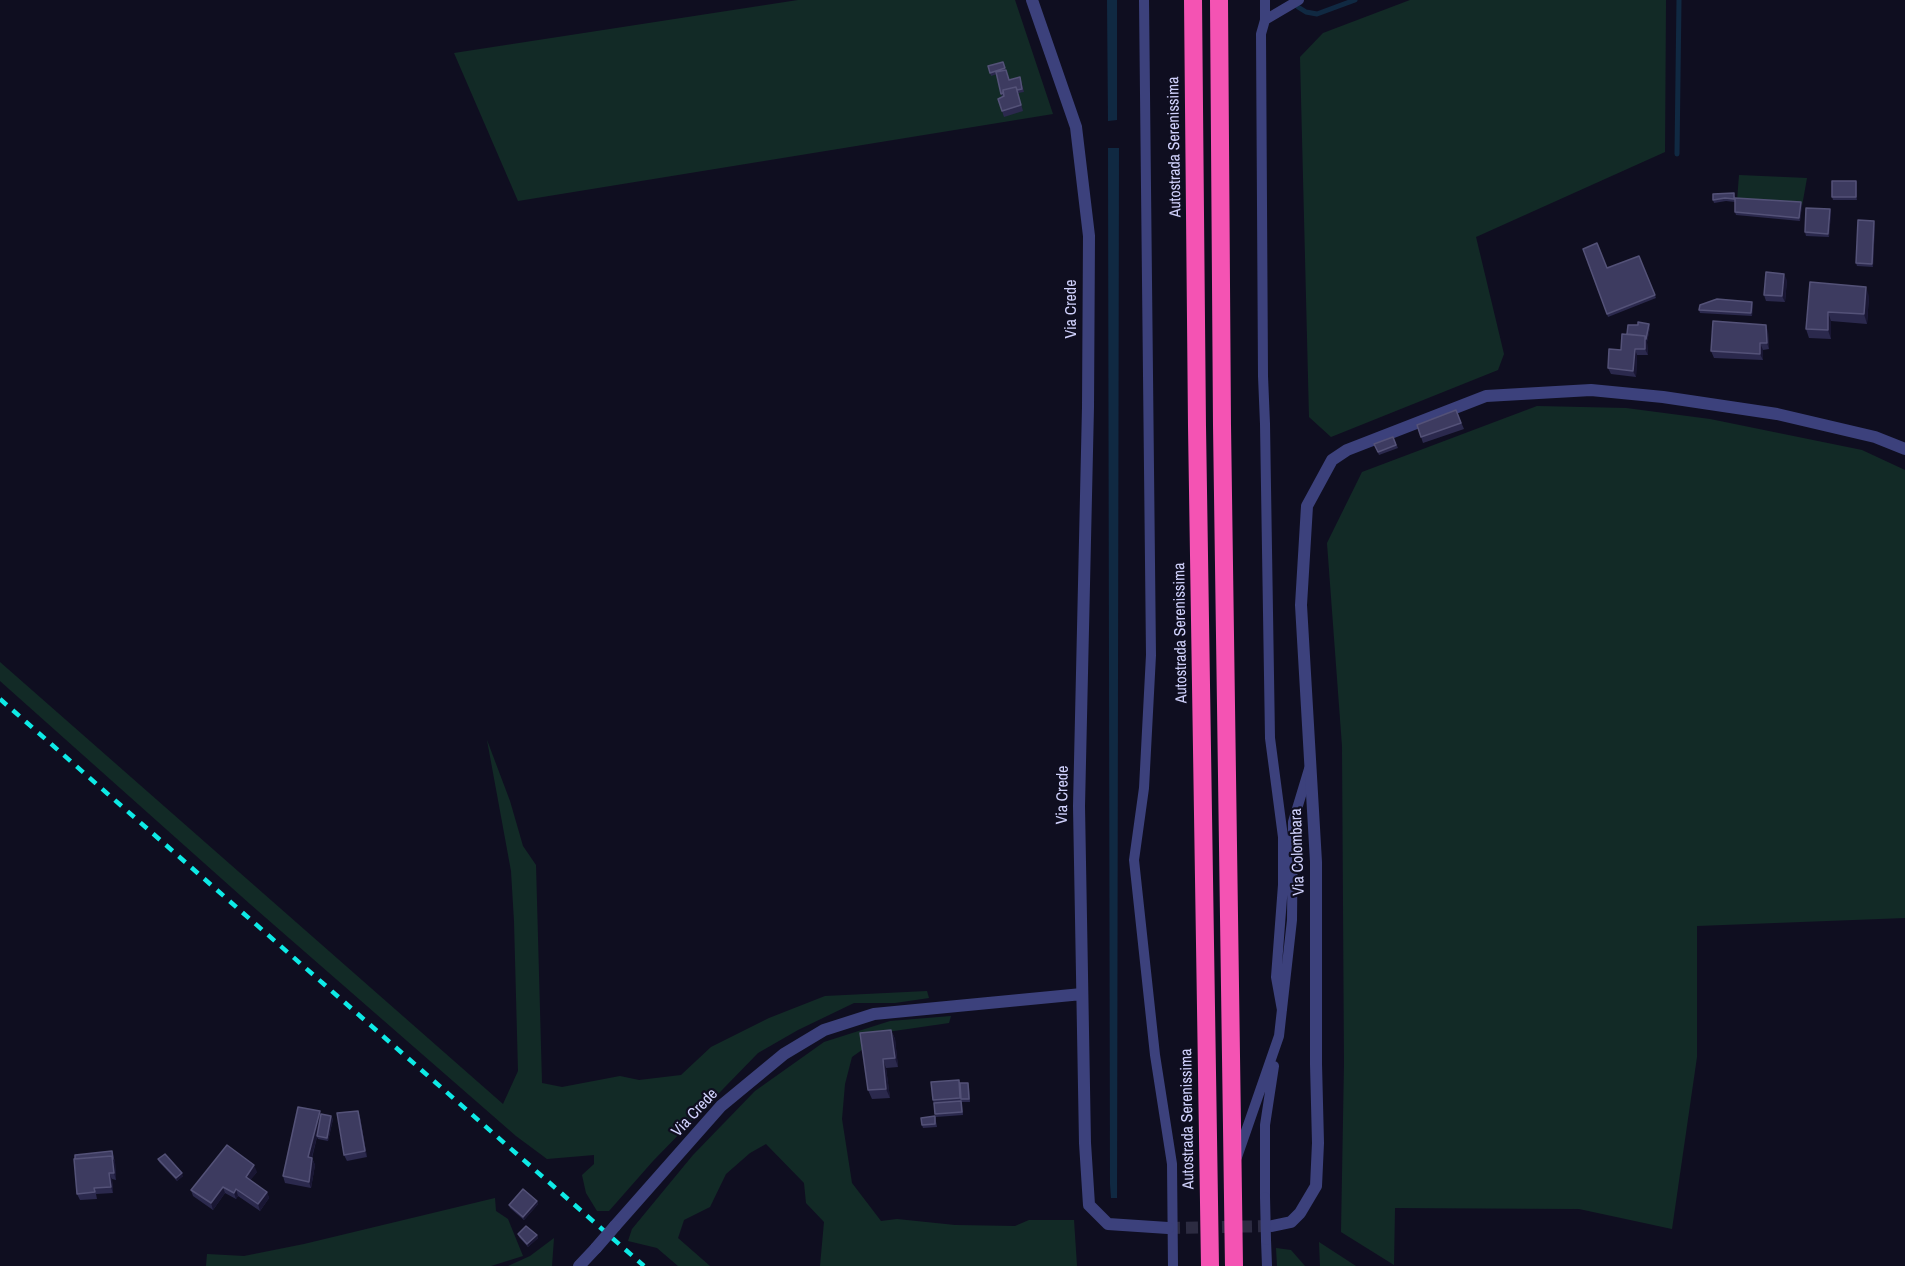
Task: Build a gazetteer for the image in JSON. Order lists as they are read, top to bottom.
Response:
{
  "streets": {
    "highway": ["Autostrada Serenissima"],
    "street": ["Via Crede", "Via Colombara"]
  }
}
